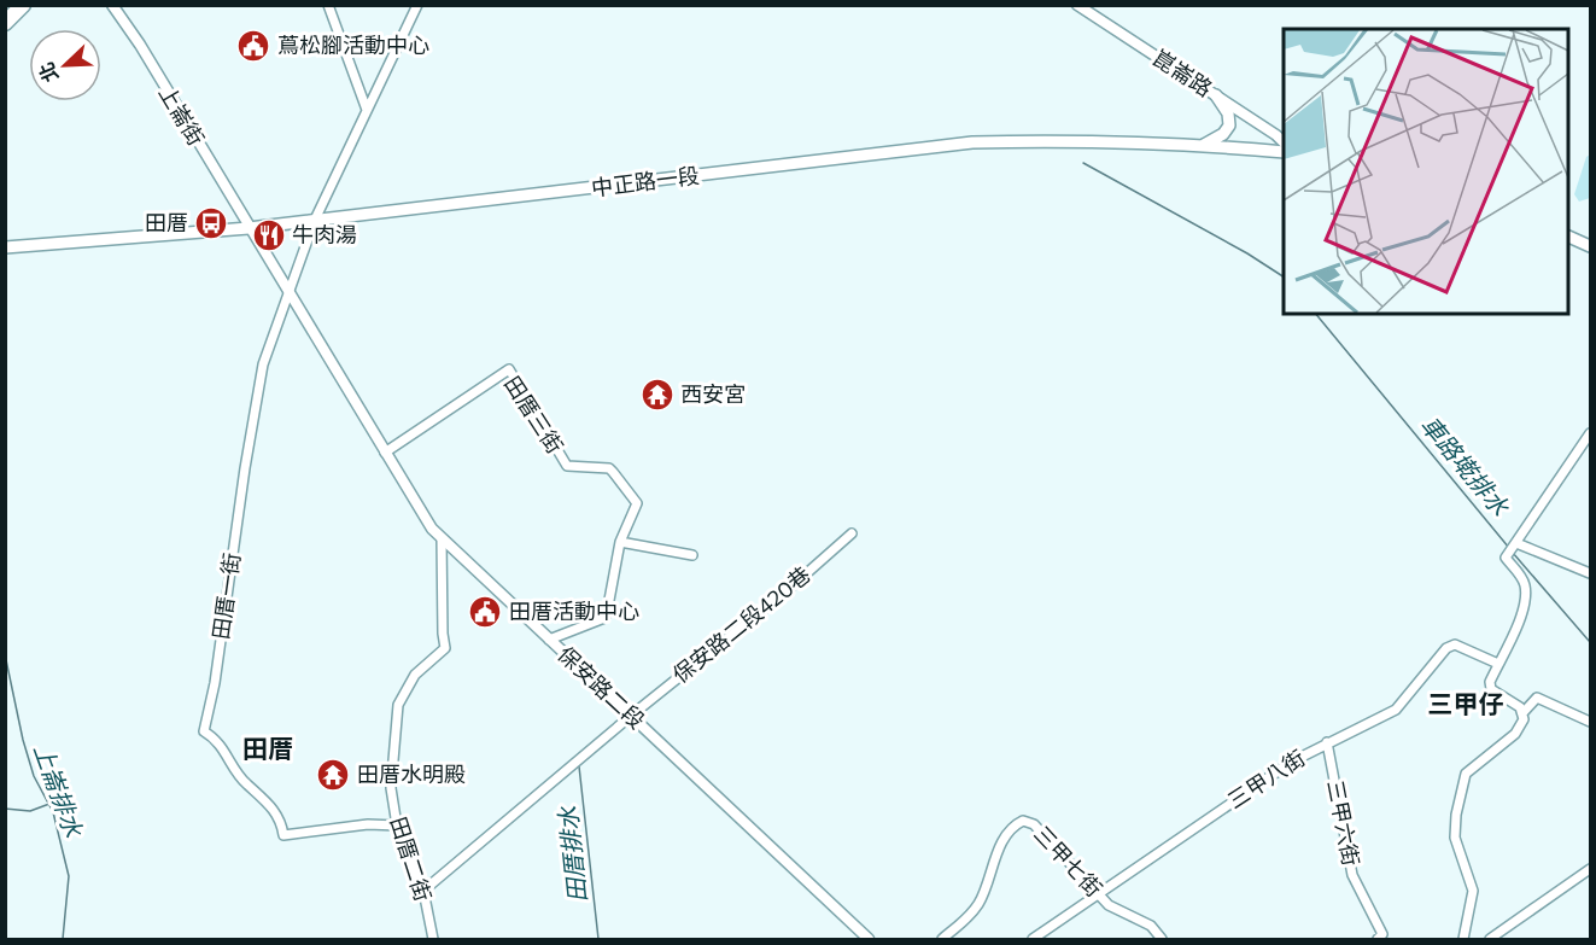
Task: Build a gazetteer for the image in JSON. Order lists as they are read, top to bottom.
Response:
{
  "streets": {
    "main road": ["中正路一段"],
    "street": [
      "崑崙路",
      "上崙街",
      "田厝三街",
      "田厝一街",
      "保安路二段420巷",
      "保安路二段",
      "三甲八街",
      "三甲六街",
      "田厝二街",
      "三甲七街"
    ]
  },
  "crossings": [
    ["上崙街", "中正路一段"],
    ["上崙街", "保安路二段"],
    ["中正路一段", "田厝一街"],
    ["中正路一段", "保安路二段"],
    ["田厝三街", "保安路二段"],
    ["田厝一街", "保安路二段"],
    ["田厝一街", "田厝二街"],
    ["保安路二段420巷", "保安路二段"],
    ["保安路二段420巷", "田厝二街"],
    ["保安路二段", "田厝二街"],
    ["三甲八街", "三甲六街"],
    ["三甲八街", "三甲七街"]
  ],
  "districts": ["三甲仔", "田厝"],
  "water": ["車路墘排水", "上崙排水", "田厝排水"],
  "places": {
    "public building": ["蔦松腳活動中心", "田厝活動中心"],
    "bus stop": ["田厝"],
    "restaurant": ["牛肉湯"],
    "temple": ["西安宮", "田厝水明殿"]
  },
  "north": "bottom left"
}
